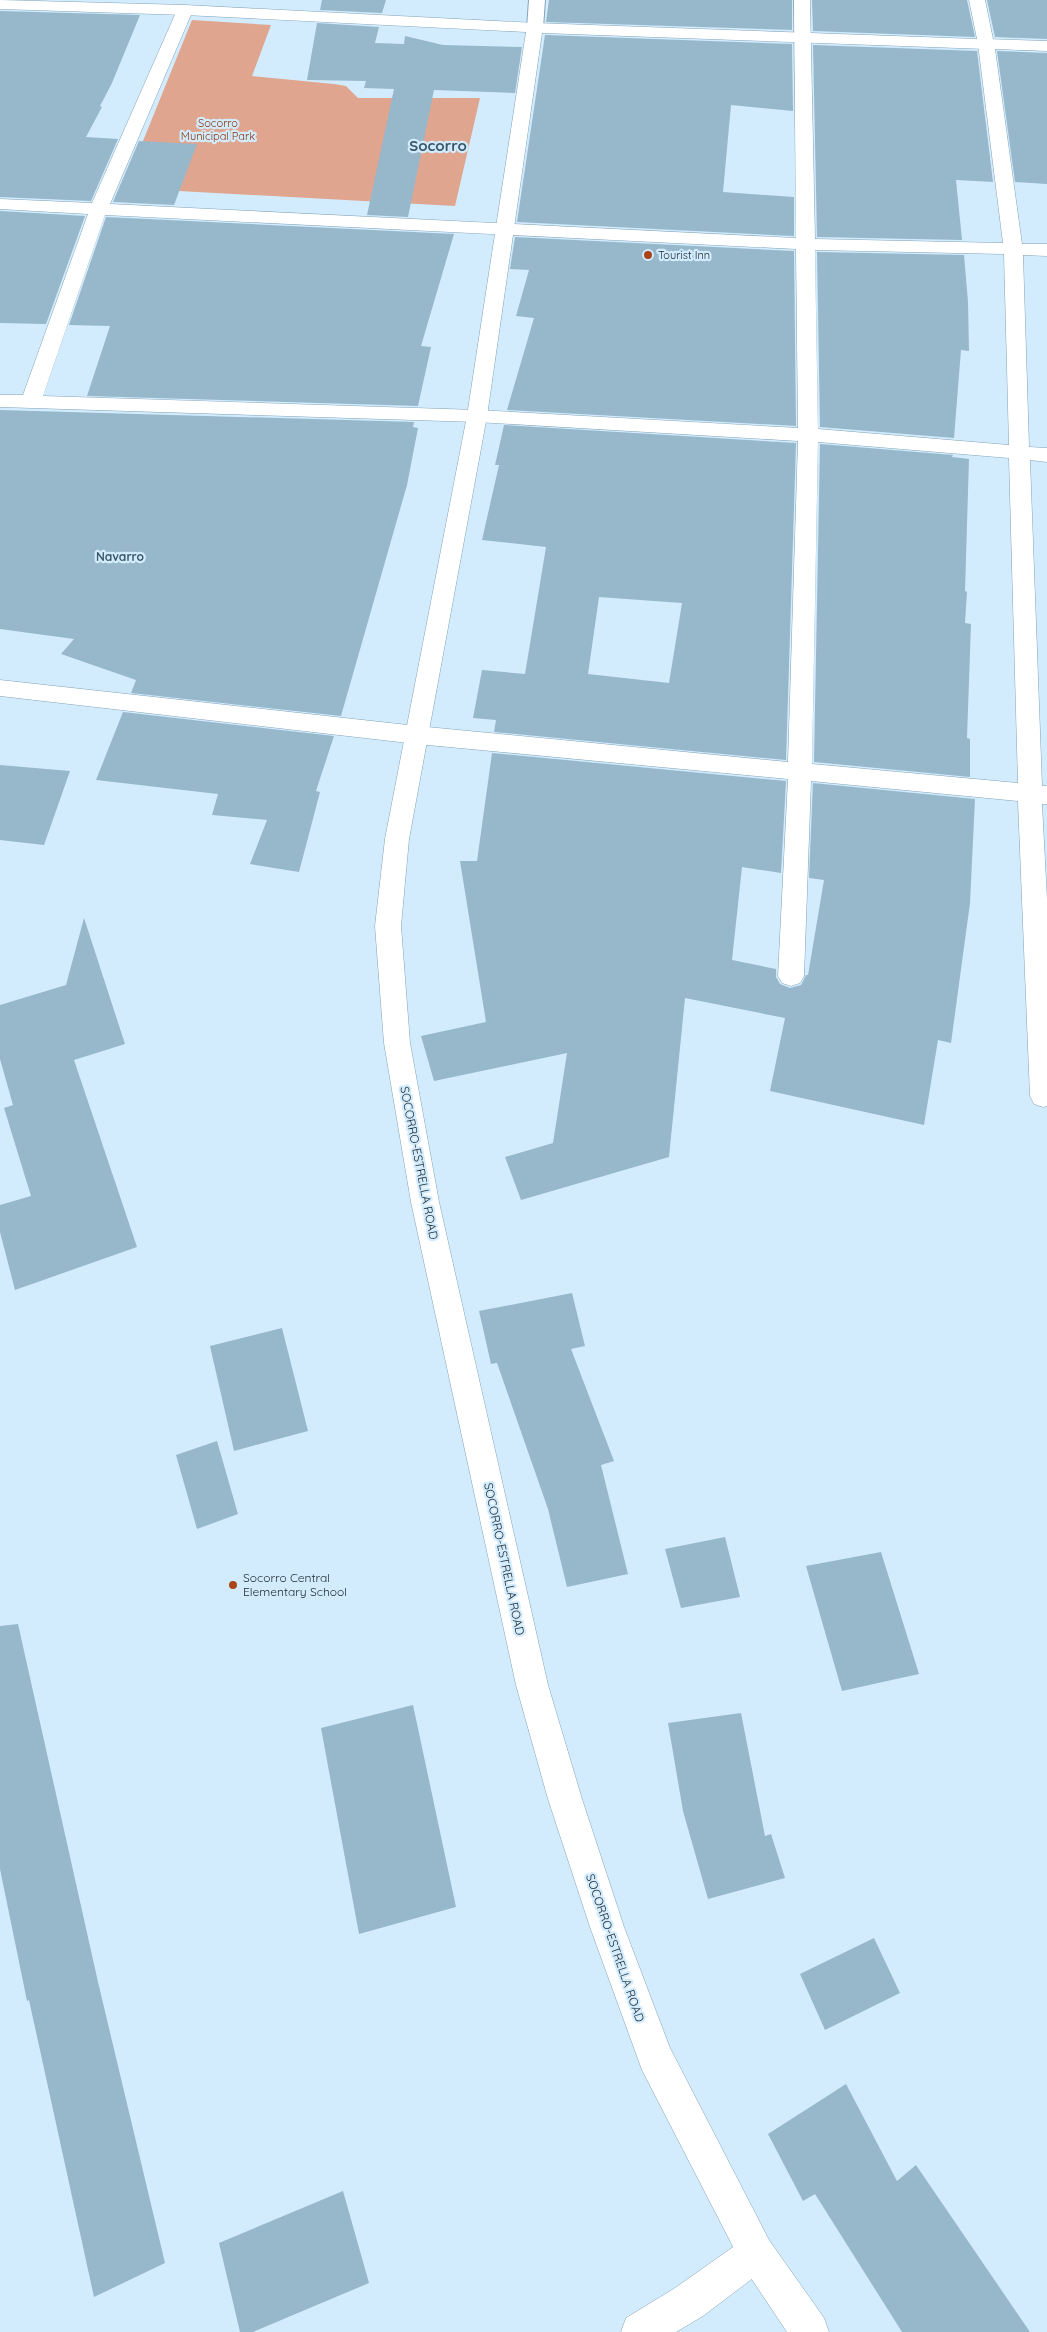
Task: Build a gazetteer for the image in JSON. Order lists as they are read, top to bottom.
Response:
{
  "streets": {
    "street": ["SOCORRO-ESTRELLA ROAD"]
  },
  "districts": ["Socorro", "Navarro"],
  "parks": ["Socorro Municipal Park"],
  "places": ["Tourist Inn", "Socorro Central Elementary School"]
}
